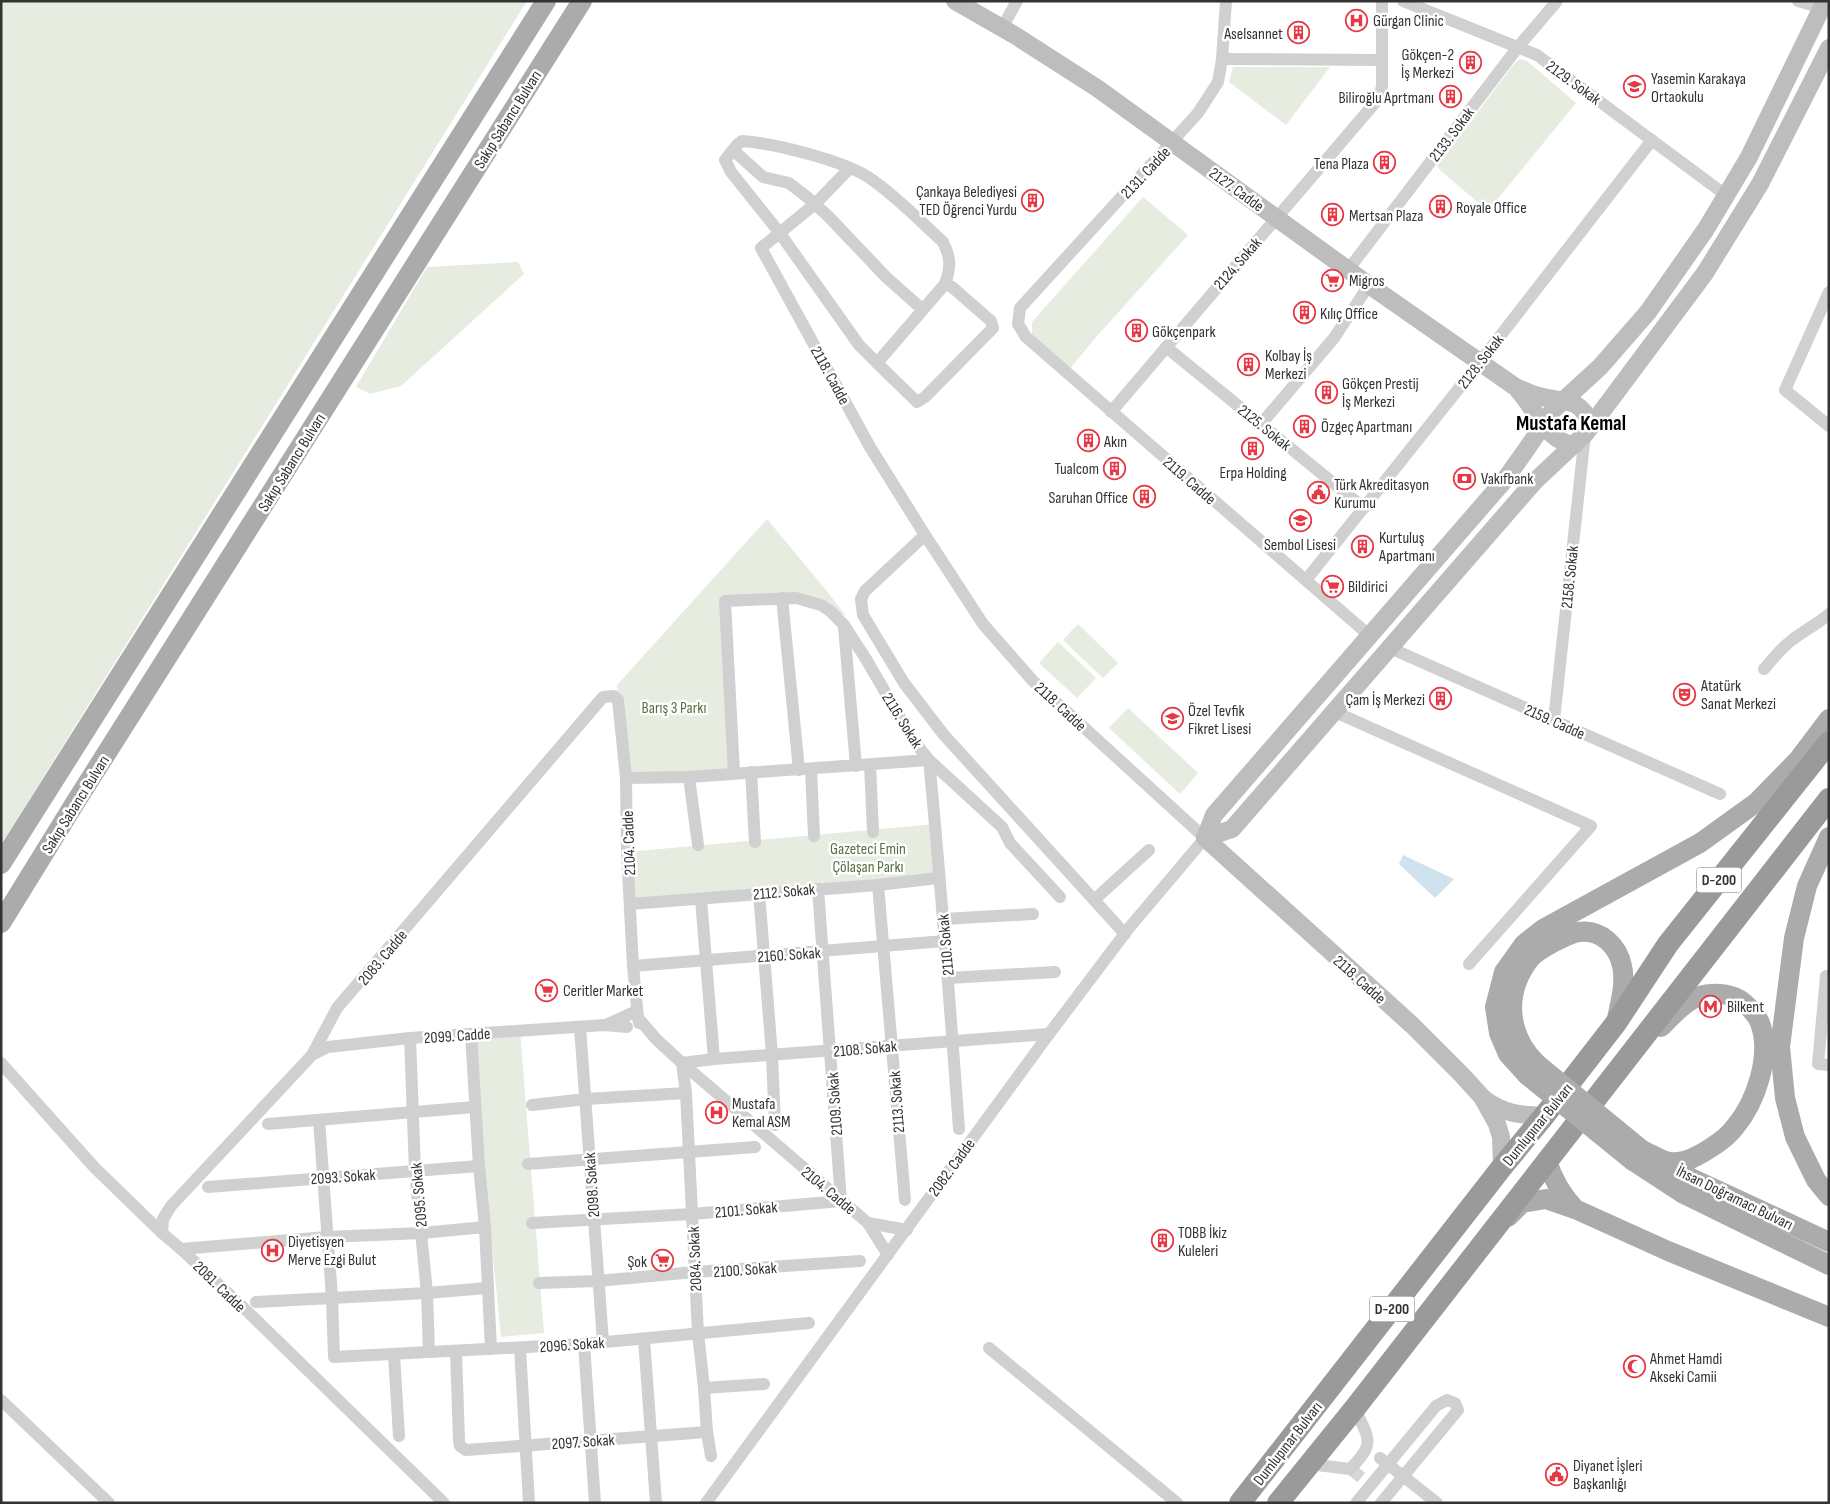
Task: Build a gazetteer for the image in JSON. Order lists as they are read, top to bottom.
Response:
{
  "streets": {
    "highway": ["D-200", "Dumlupınar Bulvarı"],
    "main road": ["Sakıp Sabancı Bulvarı", "İhsan Doğramacı Bulvarı"],
    "street": [
      "2129. Sokak",
      "2133. Sokak",
      "2131. Cadde",
      "2127. Cadde",
      "2124. Sokak",
      "2128. Sokak",
      "2118. Cadde",
      "2125. Sokak",
      "2119. Cadde",
      "2158. Sokak",
      "2116. Sokak",
      "2159. Cadde",
      "2104. Cadde",
      "2112. Sokak",
      "2110. Sokak",
      "2160. Sokak",
      "2083. Cadde",
      "2099. Cadde",
      "2108. Sokak",
      "2113. Sokak",
      "2109. Sokak",
      "2082. Cadde",
      "2093. Sokak",
      "2098. Sokak",
      "2095. Sokak",
      "2101. Sokak",
      "2084. Sokak",
      "2100. Sokak",
      "2081. Cadde",
      "2096. Sokak",
      "2097. Sokak"
    ]
  },
  "crossings": [
    ["2129. Sokak", "2133. Sokak"],
    ["2129. Sokak", "2128. Sokak"],
    ["2133. Sokak", "2127. Cadde"],
    ["2131. Cadde", "2127. Cadde"],
    ["2131. Cadde", "2119. Cadde"],
    ["2127. Cadde", "2124. Sokak"],
    ["2127. Cadde", "2128. Sokak"],
    ["2127. Cadde", "2158. Sokak"],
    ["2124. Sokak", "2125. Sokak"],
    ["2124. Sokak", "2119. Cadde"],
    ["2128. Sokak", "2125. Sokak"],
    ["2128. Sokak", "2119. Cadde"],
    ["2118. Cadde", "2082. Cadde"],
    ["2158. Sokak", "2159. Cadde"],
    ["2116. Sokak", "2110. Sokak"],
    ["2104. Cadde", "2112. Sokak"],
    ["2104. Cadde", "2160. Sokak"],
    ["2104. Cadde", "2083. Cadde"],
    ["2104. Cadde", "2099. Cadde"],
    ["2104. Cadde", "2108. Sokak"],
    ["2104. Cadde", "2109. Sokak"],
    ["2104. Cadde", "2082. Cadde"],
    ["2104. Cadde", "2101. Sokak"],
    ["2104. Cadde", "2084. Sokak"],
    ["2112. Sokak", "2110. Sokak"],
    ["2112. Sokak", "2113. Sokak"],
    ["2112. Sokak", "2109. Sokak"],
    ["2110. Sokak", "2160. Sokak"],
    ["2110. Sokak", "2108. Sokak"],
    ["2160. Sokak", "2113. Sokak"],
    ["2160. Sokak", "2109. Sokak"],
    ["2083. Cadde", "2099. Cadde"],
    ["2083. Cadde", "2081. Cadde"],
    ["2099. Cadde", "2098. Sokak"],
    ["2099. Cadde", "2095. Sokak"],
    ["2108. Sokak", "2113. Sokak"],
    ["2108. Sokak", "2109. Sokak"],
    ["2108. Sokak", "2082. Cadde"],
    ["2108. Sokak", "2084. Sokak"],
    ["2109. Sokak", "2101. Sokak"],
    ["2093. Sokak", "2095. Sokak"],
    ["2098. Sokak", "2101. Sokak"],
    ["2098. Sokak", "2100. Sokak"],
    ["2098. Sokak", "2096. Sokak"],
    ["2095. Sokak", "2096. Sokak"],
    ["2101. Sokak", "2084. Sokak"],
    ["2084. Sokak", "2100. Sokak"],
    ["2084. Sokak", "2096. Sokak"],
    ["2084. Sokak", "2097. Sokak"],
    ["2096. Sokak", "2097. Sokak"]
  ],
  "districts": ["Mustafa Kemal"],
  "parks": ["Barış 3 Parkı", "Gazeteci Emin Çölaşan Parkı"],
  "places": {
    "hospital": ["Gürgan Clinic", "Mustafa Kemal ASM", "Diyetisyen Merve Ezgi Bulut"],
    "building": [
      "Aselsannet",
      "Gökçen-2 İş Merkezi",
      "Biliroğlu Aprtmanı",
      "Tena Plaza",
      "Çankaya Belediyesi TED Öğrenci Yurdu",
      "Royale Office",
      "Mertsan Plaza",
      "Kılıç Office",
      "Gökçenpark",
      "Kolbay İş Merkezi",
      "Gökçen Prestij İş Merkezi",
      "Özgeç Apartmanı",
      "Akın",
      "Erpa Holding",
      "Tualcom",
      "Saruhan Office",
      "Kurtuluş Apartmanı",
      "Çam İş Merkezi",
      "TOBB İkiz Kuleleri"
    ],
    "school or university": ["Yasemin Karakaya Ortaokulu", "Sembol Lisesi", "Özel Tevfik Fikret Lisesi"],
    "supermarket": [
      "Migros",
      "Bildirici",
      "Ceritler Market",
      "Şok"
    ],
    "bank": ["Vakıfbank"],
    "public building": ["Türk Akreditasyon Kurumu", "Diyanet İşleri Başkanlığı"],
    "theatre": ["Atatürk Sanat Merkezi"],
    "metro station": ["Bilkent"],
    "mosque": ["Ahmet Hamdi Akseki Camii"]
  }
}
